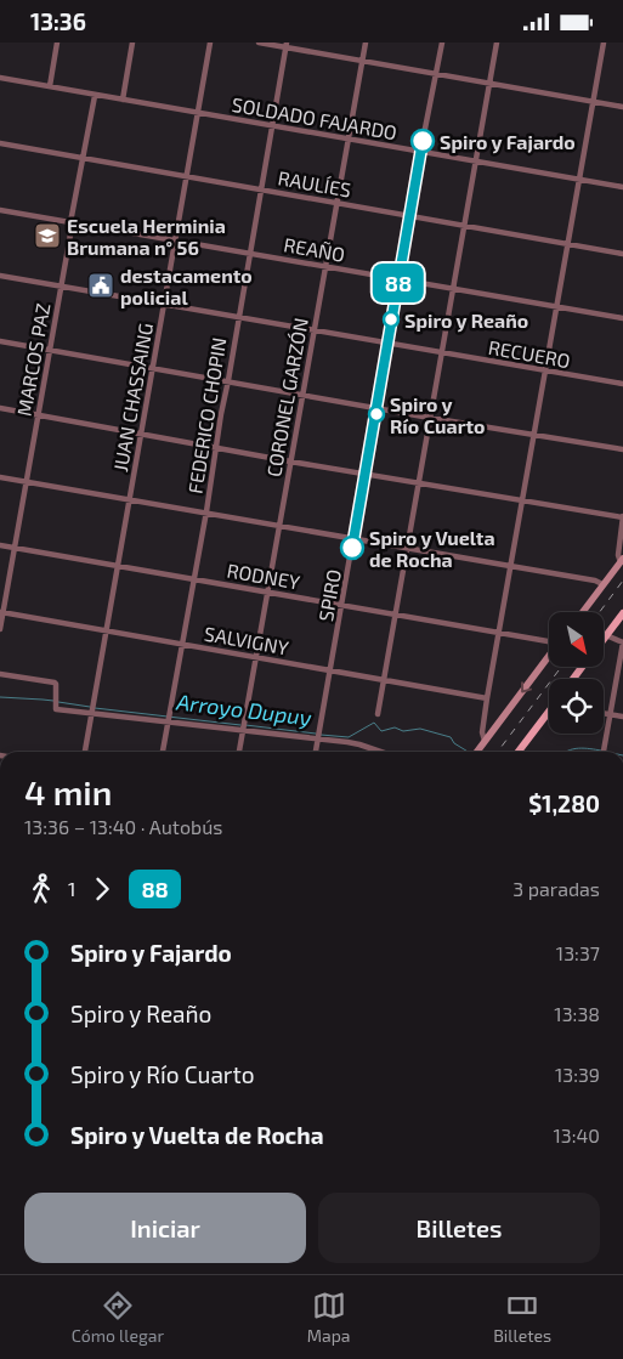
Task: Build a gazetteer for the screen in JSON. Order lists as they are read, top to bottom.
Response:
{
  "streets": {
    "street": [
      "SOLDADO FAJARDO",
      "RAULÍES",
      "REAÑO",
      "RECUERO",
      "MARCOS PAZ",
      "JUAN CHASSAING",
      "CORONEL GARZÓN",
      "FEDERICO CHOPIN",
      "RODNEY",
      "SPIRO",
      "SALVIGNY"
    ]
  },
  "crossings": [
    ["SOLDADO FAJARDO", "MARCOS PAZ"],
    ["SOLDADO FAJARDO", "JUAN CHASSAING"],
    ["SOLDADO FAJARDO", "CORONEL GARZÓN"],
    ["SOLDADO FAJARDO", "FEDERICO CHOPIN"],
    ["SOLDADO FAJARDO", "SPIRO"],
    ["RAULÍES", "MARCOS PAZ"],
    ["RAULÍES", "JUAN CHASSAING"],
    ["RAULÍES", "CORONEL GARZÓN"],
    ["RAULÍES", "FEDERICO CHOPIN"],
    ["RAULÍES", "SPIRO"],
    ["REAÑO", "MARCOS PAZ"],
    ["REAÑO", "JUAN CHASSAING"],
    ["REAÑO", "CORONEL GARZÓN"],
    ["REAÑO", "FEDERICO CHOPIN"],
    ["REAÑO", "SPIRO"],
    ["RECUERO", "MARCOS PAZ"],
    ["RECUERO", "JUAN CHASSAING"],
    ["RECUERO", "CORONEL GARZÓN"],
    ["RECUERO", "FEDERICO CHOPIN"],
    ["RECUERO", "SPIRO"],
    ["MARCOS PAZ", "RODNEY"],
    ["MARCOS PAZ", "SALVIGNY"],
    ["JUAN CHASSAING", "RODNEY"],
    ["JUAN CHASSAING", "SALVIGNY"],
    ["CORONEL GARZÓN", "RODNEY"],
    ["CORONEL GARZÓN", "SALVIGNY"],
    ["FEDERICO CHOPIN", "RODNEY"],
    ["FEDERICO CHOPIN", "SALVIGNY"],
    ["RODNEY", "SPIRO"],
    ["SPIRO", "SALVIGNY"]
  ],
  "water": ["Arroyo Dupuy"],
  "places": {
    "other": [
      "Spiro y Fajardo",
      "Spiro y Reaño",
      "Spiro y Río Cuarto",
      "Spiro y Vuelta de Rocha"
    ],
    "school or university": ["Escuela Herminia Brumana n° 56"],
    "public building": ["destacamento policial"]
  },
  "lines": ["bus line 88"],
  "north": "bottom right",
  "page": {
    "status": "13:36",
    "on_map": "88",
    "heading": ["4 min", "13:36 – 13:40 · Autobús", "$1,280"],
    "legs": ["1", "88", "3 paradas"],
    "list": [
      {
        "name": "Spiro y Fajardo",
        "value": "13:37"
      },
      {
        "name": "Spiro y Reaño",
        "value": "13:38"
      },
      {
        "name": "Spiro y Río Cuarto",
        "value": "13:39"
      },
      {
        "name": "Spiro y Vuelta de Rocha",
        "value": "13:40"
      }
    ],
    "buttons": ["Iniciar", "Billetes"],
    "tabs": ["Cómo llegar", "Mapa", "Billetes"]
  }
}
